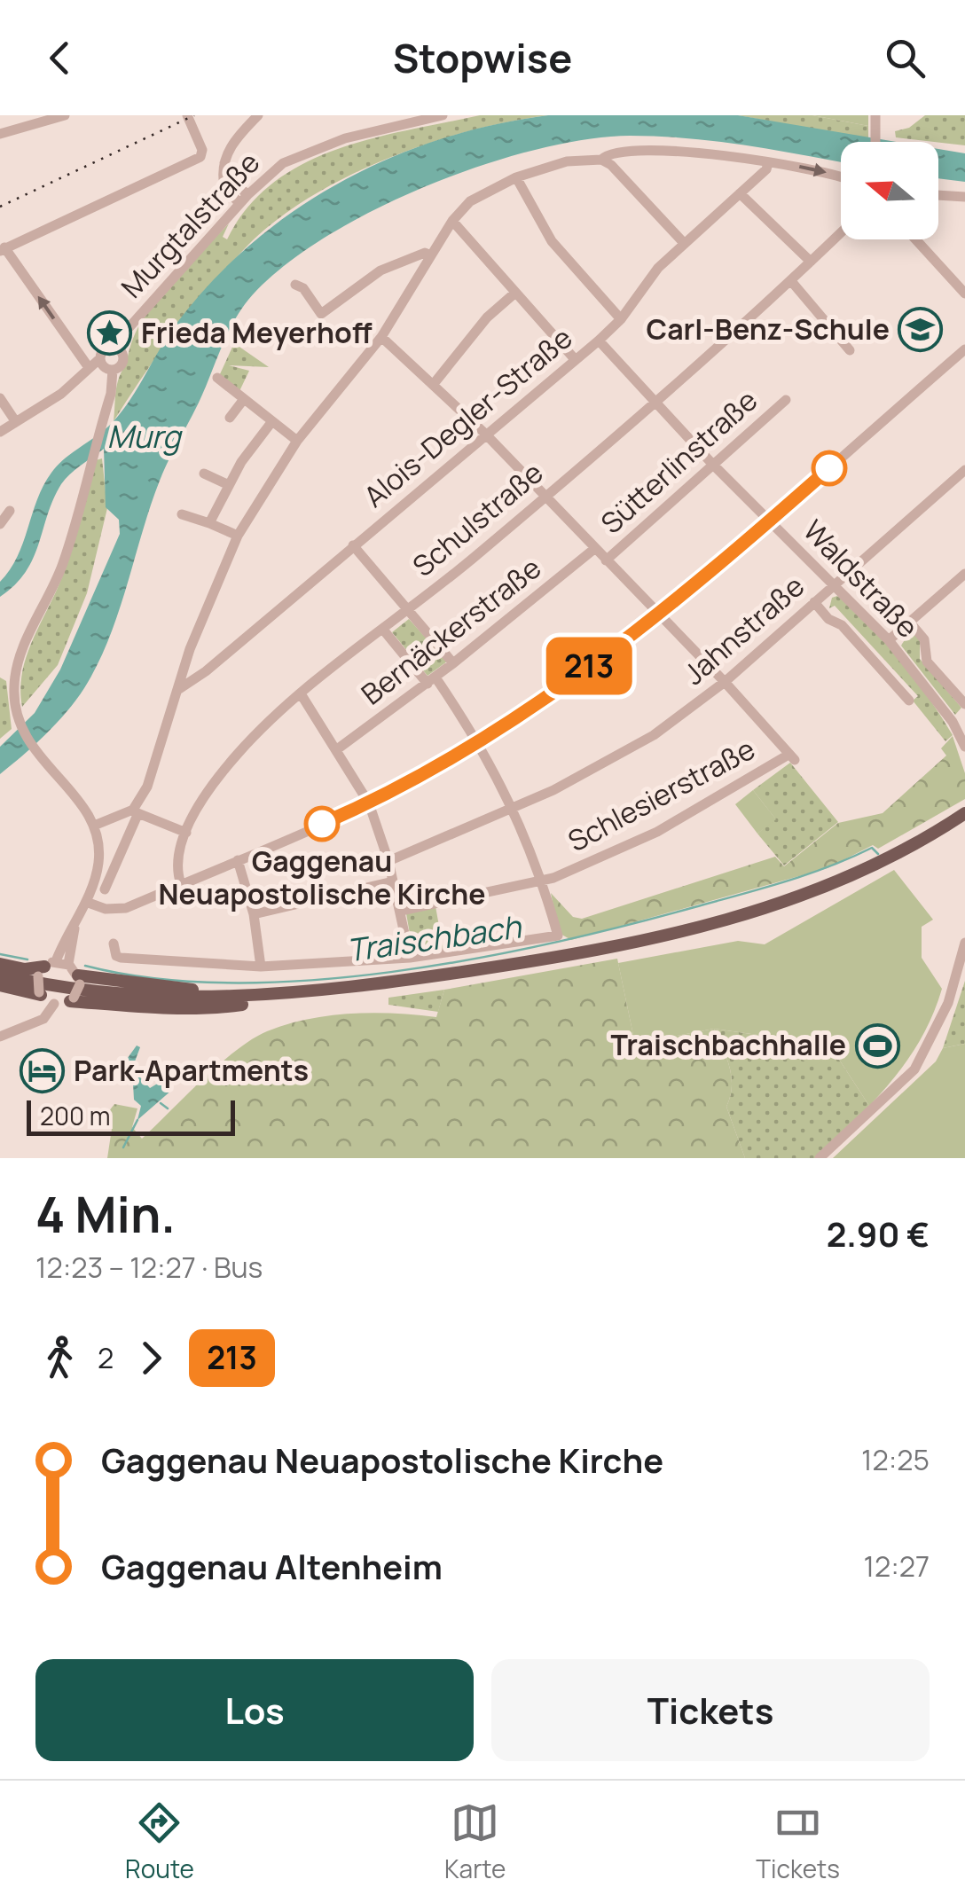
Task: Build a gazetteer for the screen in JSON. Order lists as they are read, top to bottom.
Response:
{
  "streets": {
    "street": [
      "Murgtalstraße",
      "Alois-Degler-Straße",
      "Sütterlinstraße",
      "Schulstraße",
      "Waldstraße",
      "Jahnstraße",
      "Bernäckerstraße",
      "Schlesierstraße"
    ]
  },
  "crossings": [
    ["Alois-Degler-Straße", "Waldstraße"],
    ["Sütterlinstraße", "Waldstraße"],
    ["Schulstraße", "Waldstraße"],
    ["Waldstraße", "Jahnstraße"],
    ["Jahnstraße", "Schlesierstraße"]
  ],
  "water": ["Murg", "Traischbach"],
  "places": {
    "school or university": ["Carl-Benz-Schule"],
    "place": ["Frieda Meyerhoff"],
    "other": ["Gaggenau Neuapostolische Kirche"],
    "sports": ["Traischbachhalle"],
    "hotel": ["Park-Apartments"]
  },
  "lines": ["bus line 213"],
  "scale_bar": "200 m",
  "north": "left",
  "page": {
    "header": "Stopwise",
    "on_map": "213",
    "scale": "200 m",
    "heading": ["4 Min.", "12:23 – 12:27 · Bus", "2.90 €"],
    "legs": ["2", "213"],
    "list": [
      {
        "name": "Gaggenau Neuapostolische Kirche",
        "value": "12:25"
      },
      {
        "name": "Gaggenau Altenheim",
        "value": "12:27"
      }
    ],
    "buttons": ["Los", "Tickets"],
    "tabs": ["Route", "Karte", "Tickets"]
  }
}
